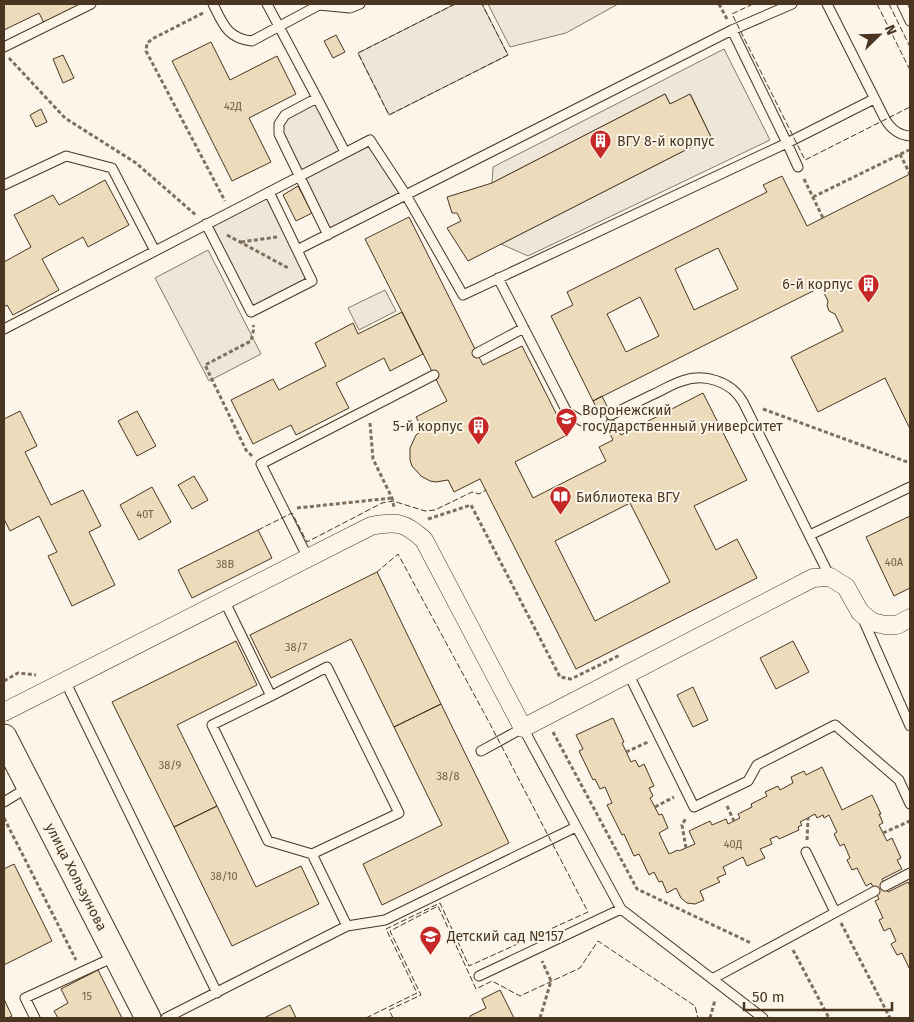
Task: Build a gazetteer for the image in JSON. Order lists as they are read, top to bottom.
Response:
{
  "streets": {
    "street": ["улица Хользунова"]
  },
  "places": {
    "building": ["ВГУ 8-й корпус", "6-й корпус", "5-й корпус"],
    "school or university": ["Воронежский государственный университет", "Детский сад №157"],
    "library": ["Библиотека ВГУ"]
  },
  "house_numbers": [
    "42Д",
    "40Т",
    "40А",
    "38В",
    "38/7",
    "38/9",
    "38/8",
    "40Д",
    "38/10",
    "15"
  ],
  "scale_bar": "50 m",
  "north": "top right"
}
